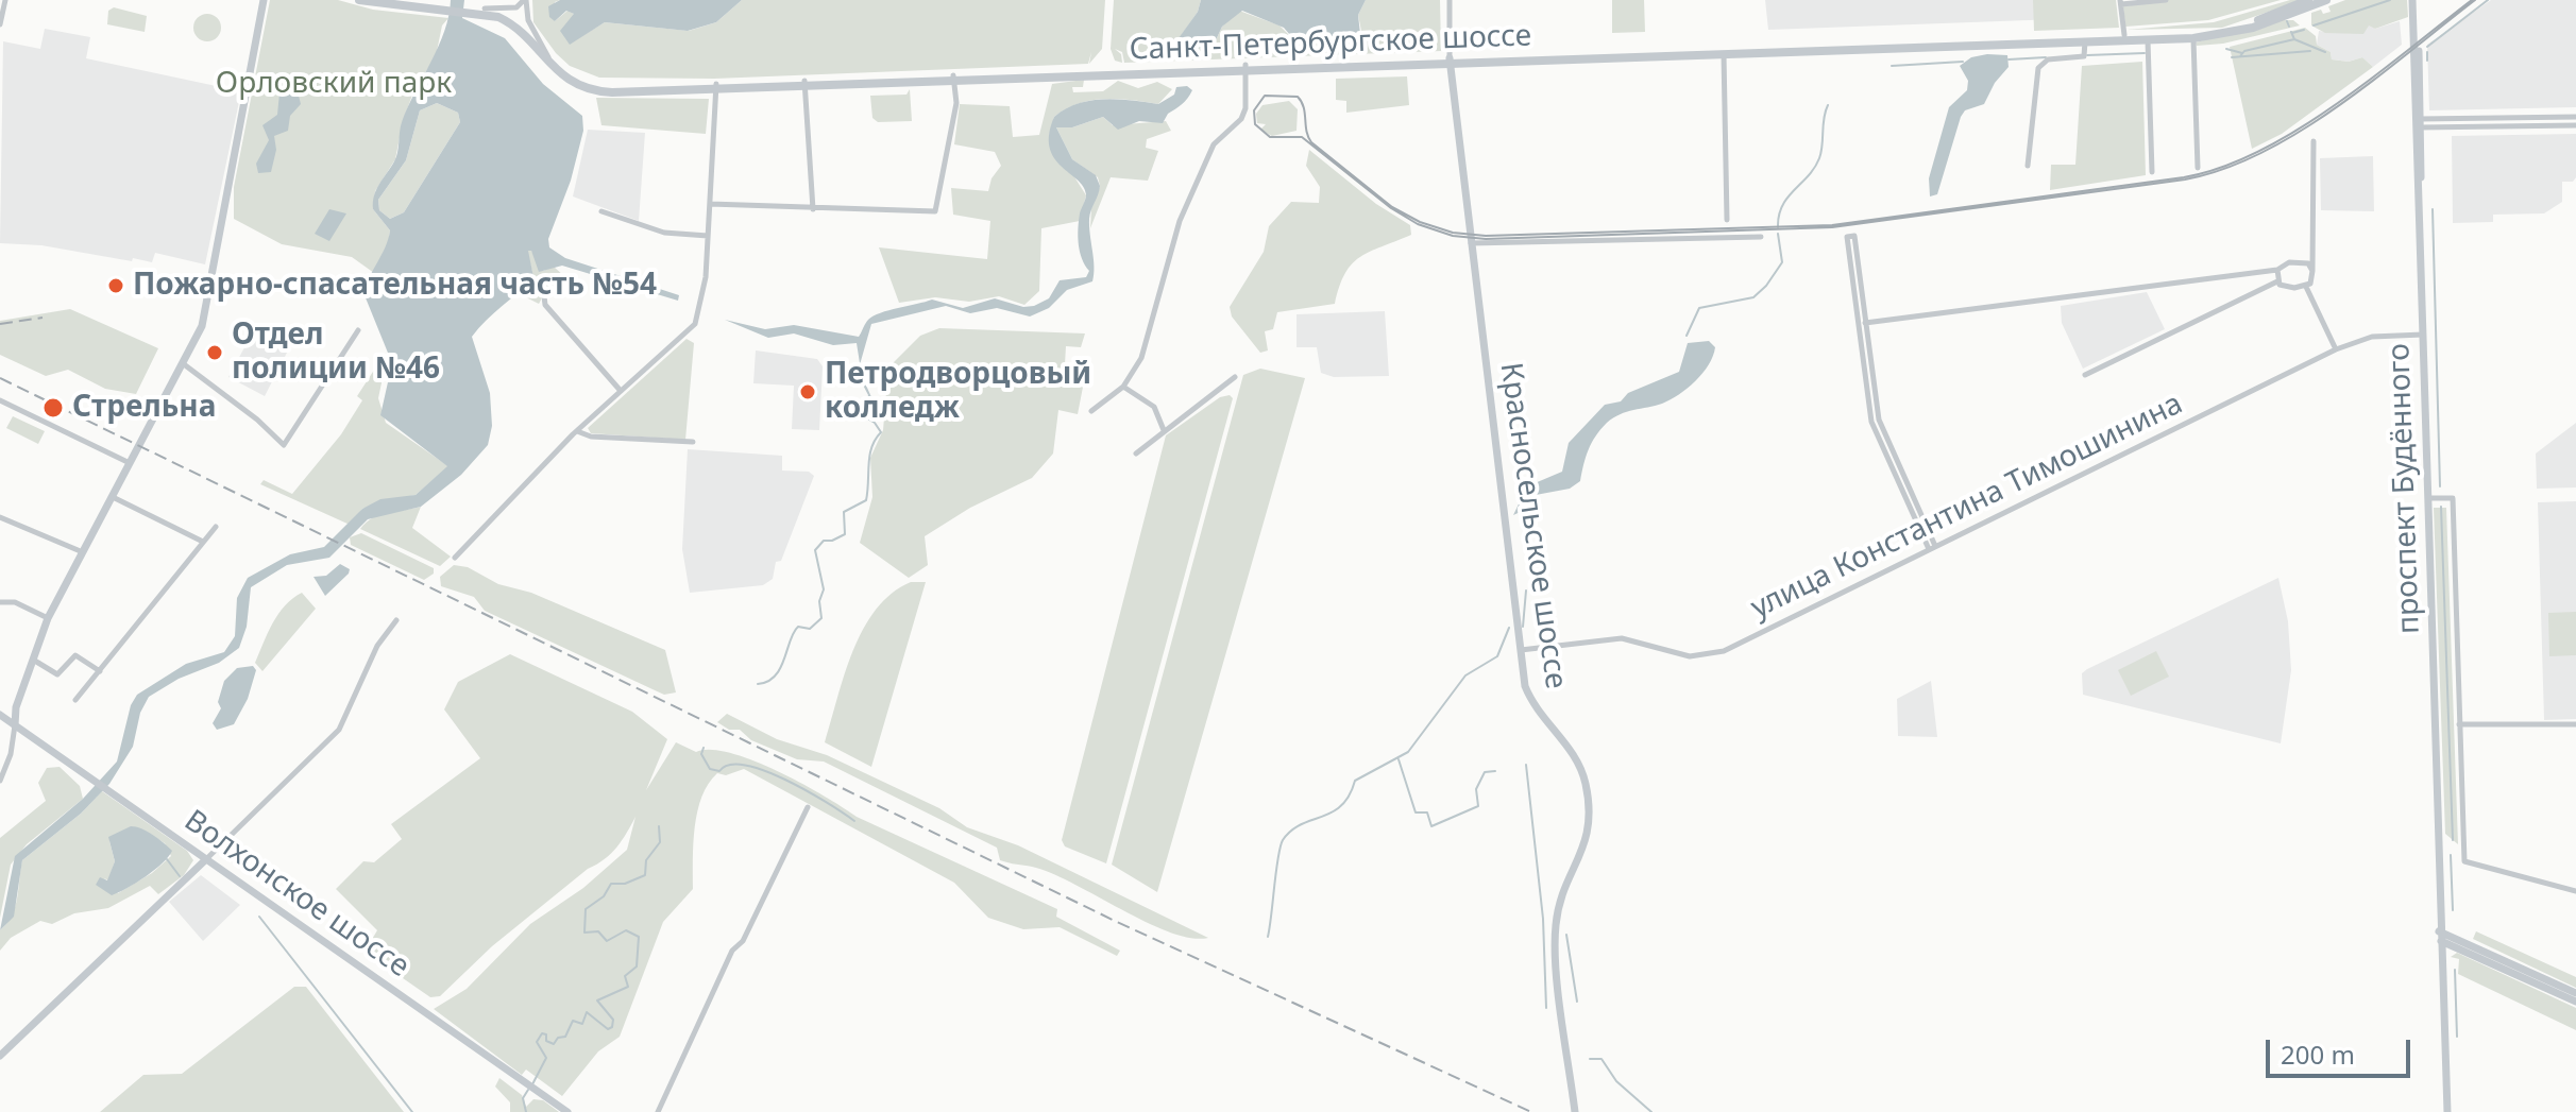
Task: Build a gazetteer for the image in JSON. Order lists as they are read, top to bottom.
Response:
{
  "streets": {
    "main road": [
      "Санкт-Петербургское шоссе",
      "проспект Будённого",
      "Красносельское шоссе",
      "Волхонское шоссе"
    ],
    "street": ["улица Константина Тимошинина"]
  },
  "crossings": [
    ["Санкт-Петербургское шоссе", "Красносельское шоссе"],
    ["проспект Будённого", "улица Константина Тимошинина"],
    ["улица Константина Тимошинина", "Красносельское шоссе"]
  ],
  "parks": ["Орловский парк"],
  "places": [
    "Пожарно-спасательная часть №54",
    "Отдел полиции №46",
    "Петродворцовый колледж",
    "Стрельна"
  ],
  "scale_bar": "200 m"
}
